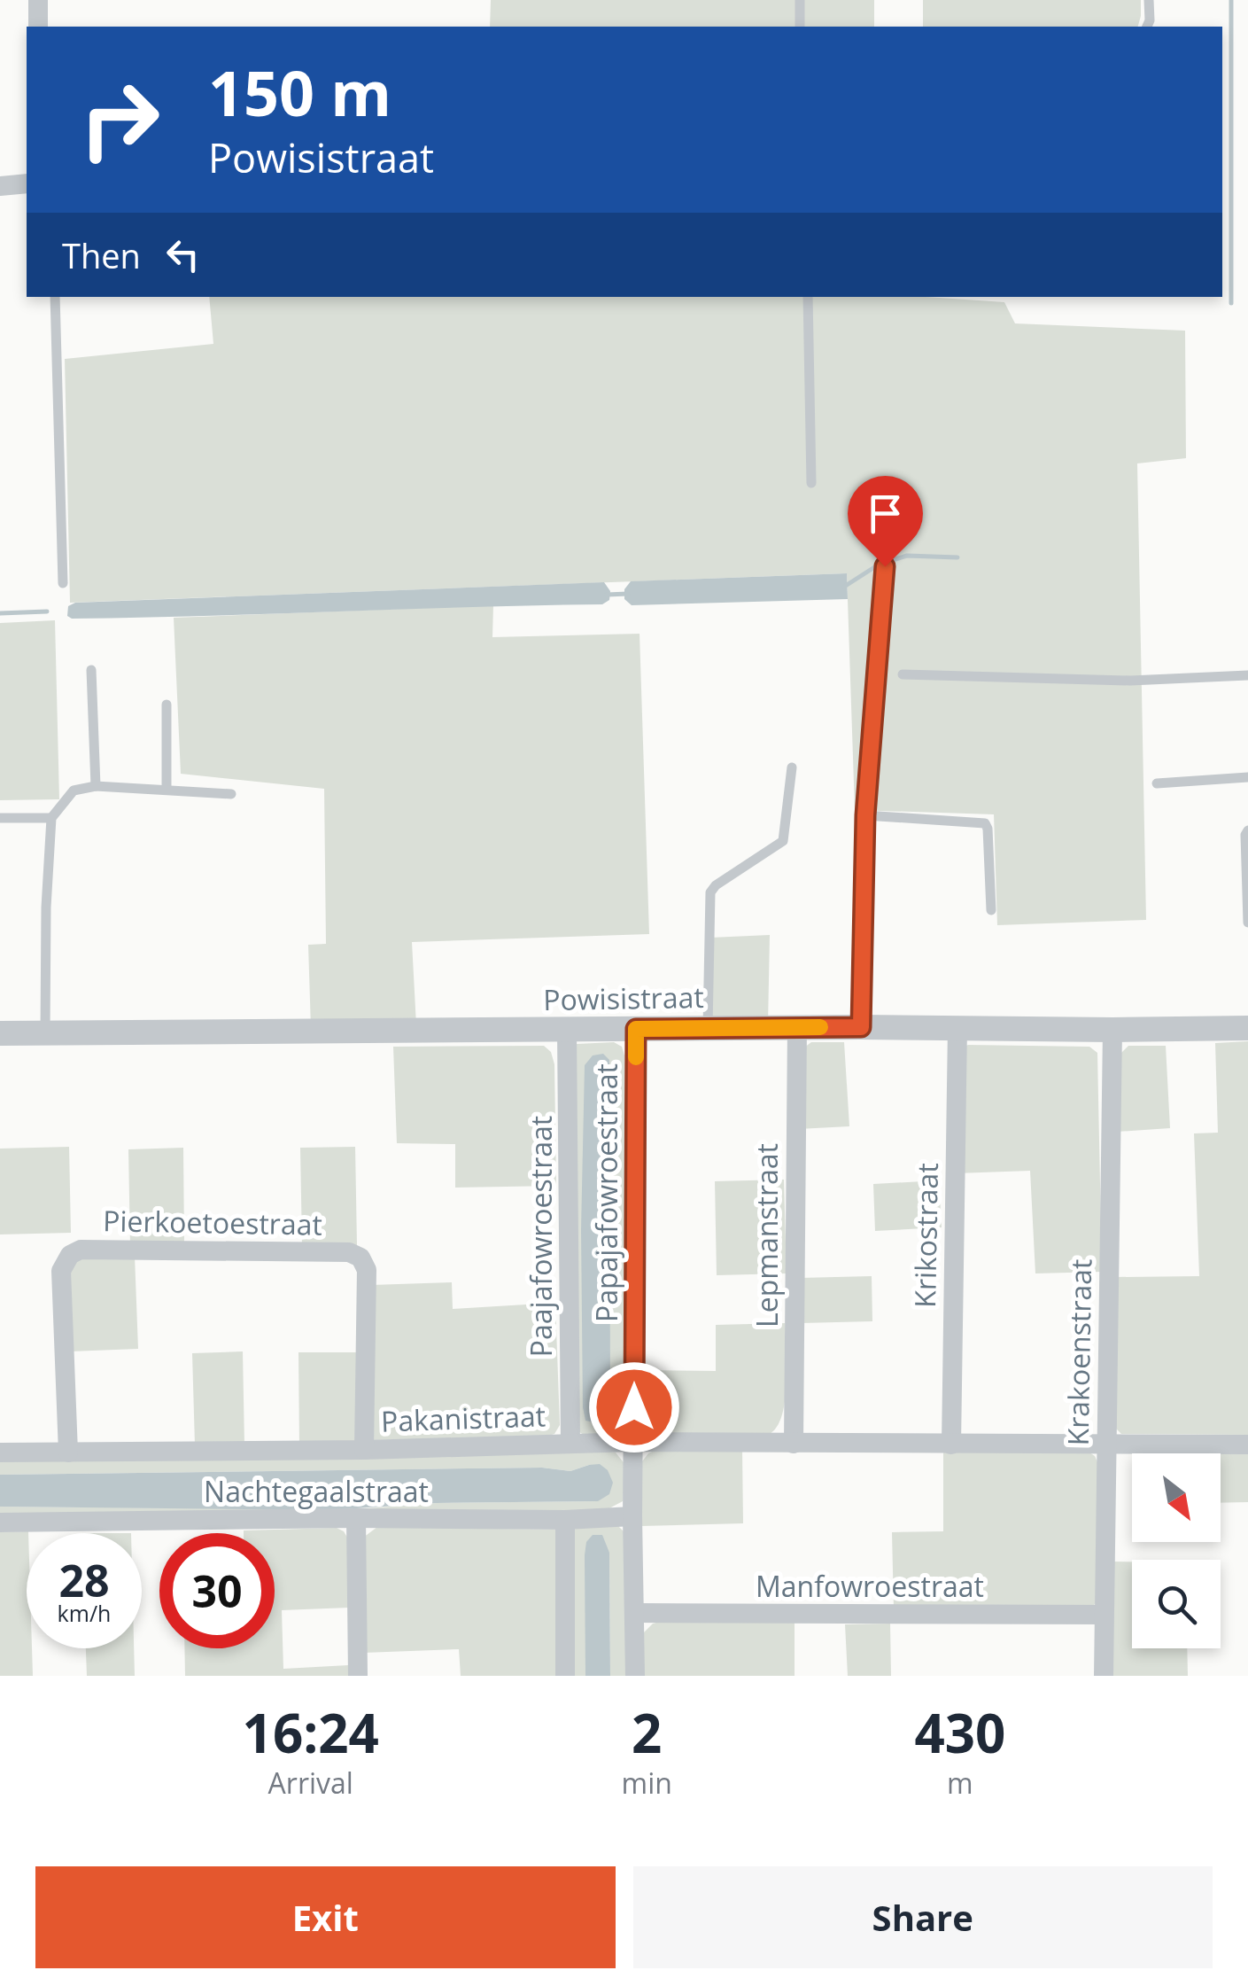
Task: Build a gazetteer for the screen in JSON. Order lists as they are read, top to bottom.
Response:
{
  "streets": {
    "street": [
      "Powisistraat",
      "Papajafowroestraat",
      "Pierkoetoestraat",
      "Lepmanstraat",
      "Krikostraat",
      "Paajafowroestraat",
      "Krakoenstraat",
      "Pakanistraat",
      "Nachtegaalstraat",
      "Manfowroestraat"
    ]
  },
  "crossings": [
    ["Powisistraat", "Papajafowroestraat"],
    ["Powisistraat", "Lepmanstraat"],
    ["Powisistraat", "Krikostraat"],
    ["Powisistraat", "Paajafowroestraat"],
    ["Powisistraat", "Krakoenstraat"],
    ["Papajafowroestraat", "Pakanistraat"],
    ["Papajafowroestraat", "Nachtegaalstraat"],
    ["Papajafowroestraat", "Manfowroestraat"],
    ["Pierkoetoestraat", "Pakanistraat"],
    ["Lepmanstraat", "Pakanistraat"],
    ["Krikostraat", "Pakanistraat"],
    ["Paajafowroestraat", "Pakanistraat"],
    ["Krakoenstraat", "Pakanistraat"],
    ["Krakoenstraat", "Manfowroestraat"]
  ],
  "north": "bottom right",
  "page": {
    "turn": ["150 m", "Powisistraat"],
    "then": "Then",
    "speed": "28 km/h",
    "limit": "30",
    "eta": [
      "16:24",
      "Arrival",
      "2",
      "min",
      "430",
      "m"
    ],
    "buttons": ["Exit", "Share"]
  }
}
